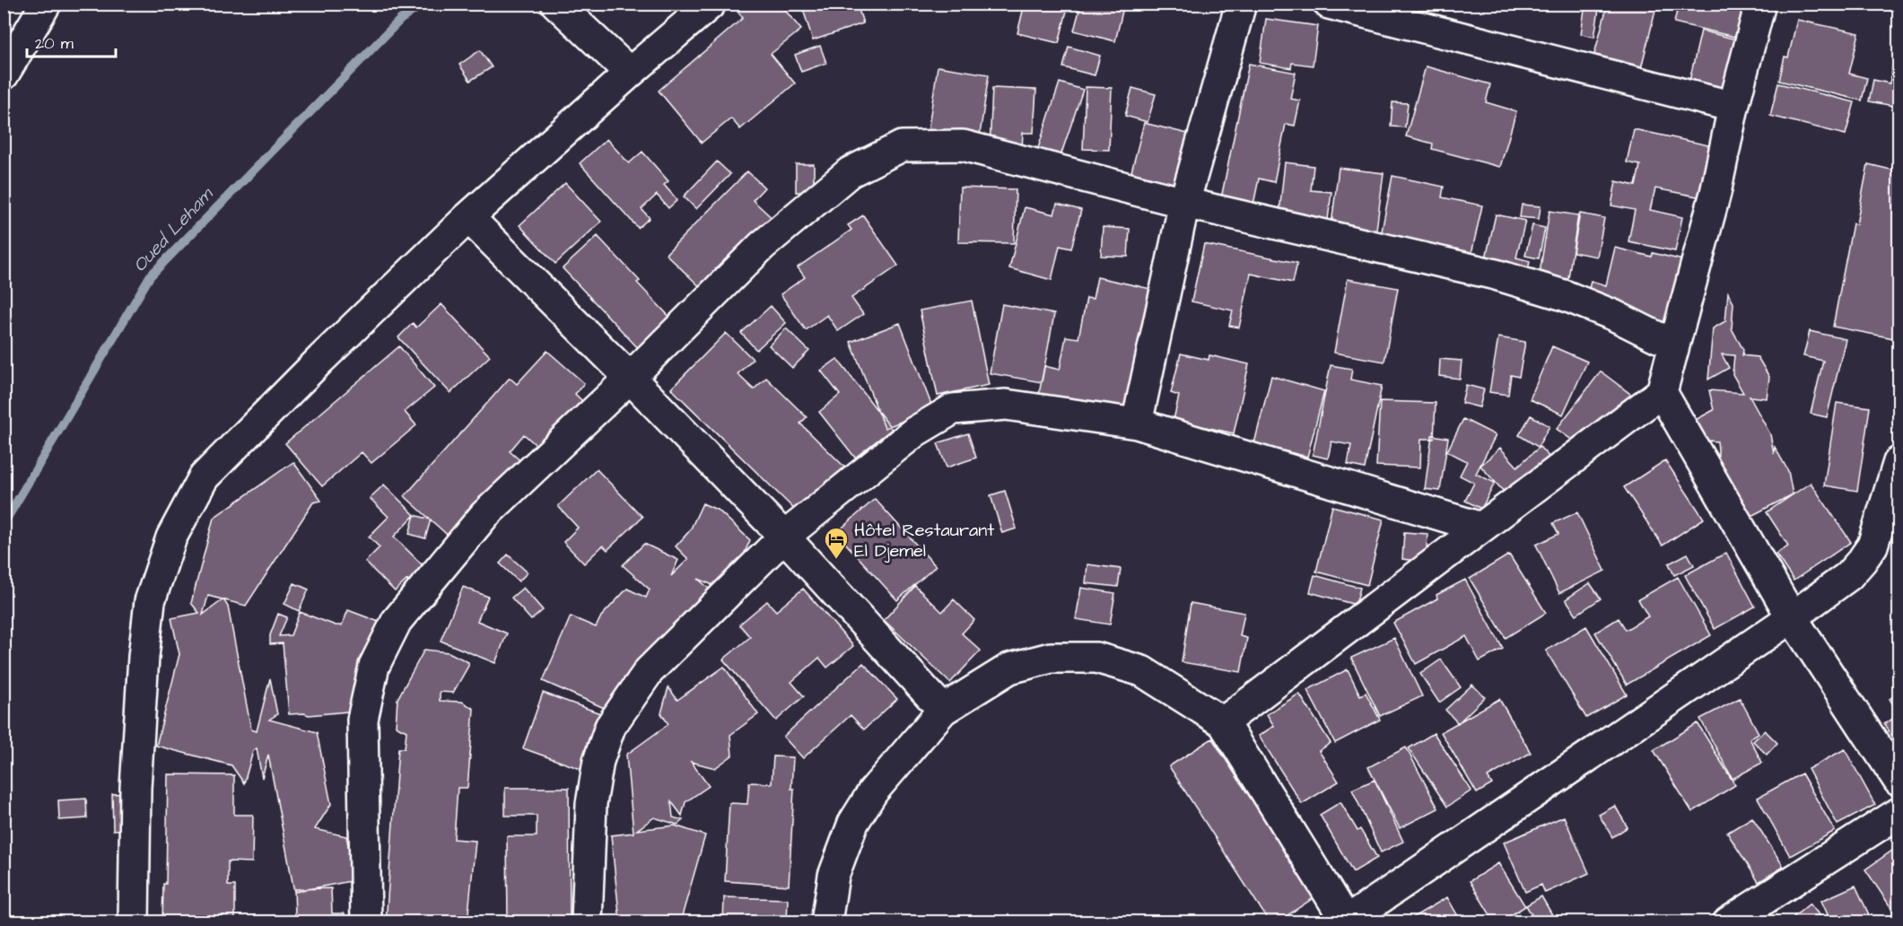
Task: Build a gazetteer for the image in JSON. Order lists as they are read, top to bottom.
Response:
{
  "water": ["Oued Leham"],
  "places": {
    "hotel": ["Hôtel Restaurant El Djemel"]
  },
  "scale_bar": "20 m"
}
